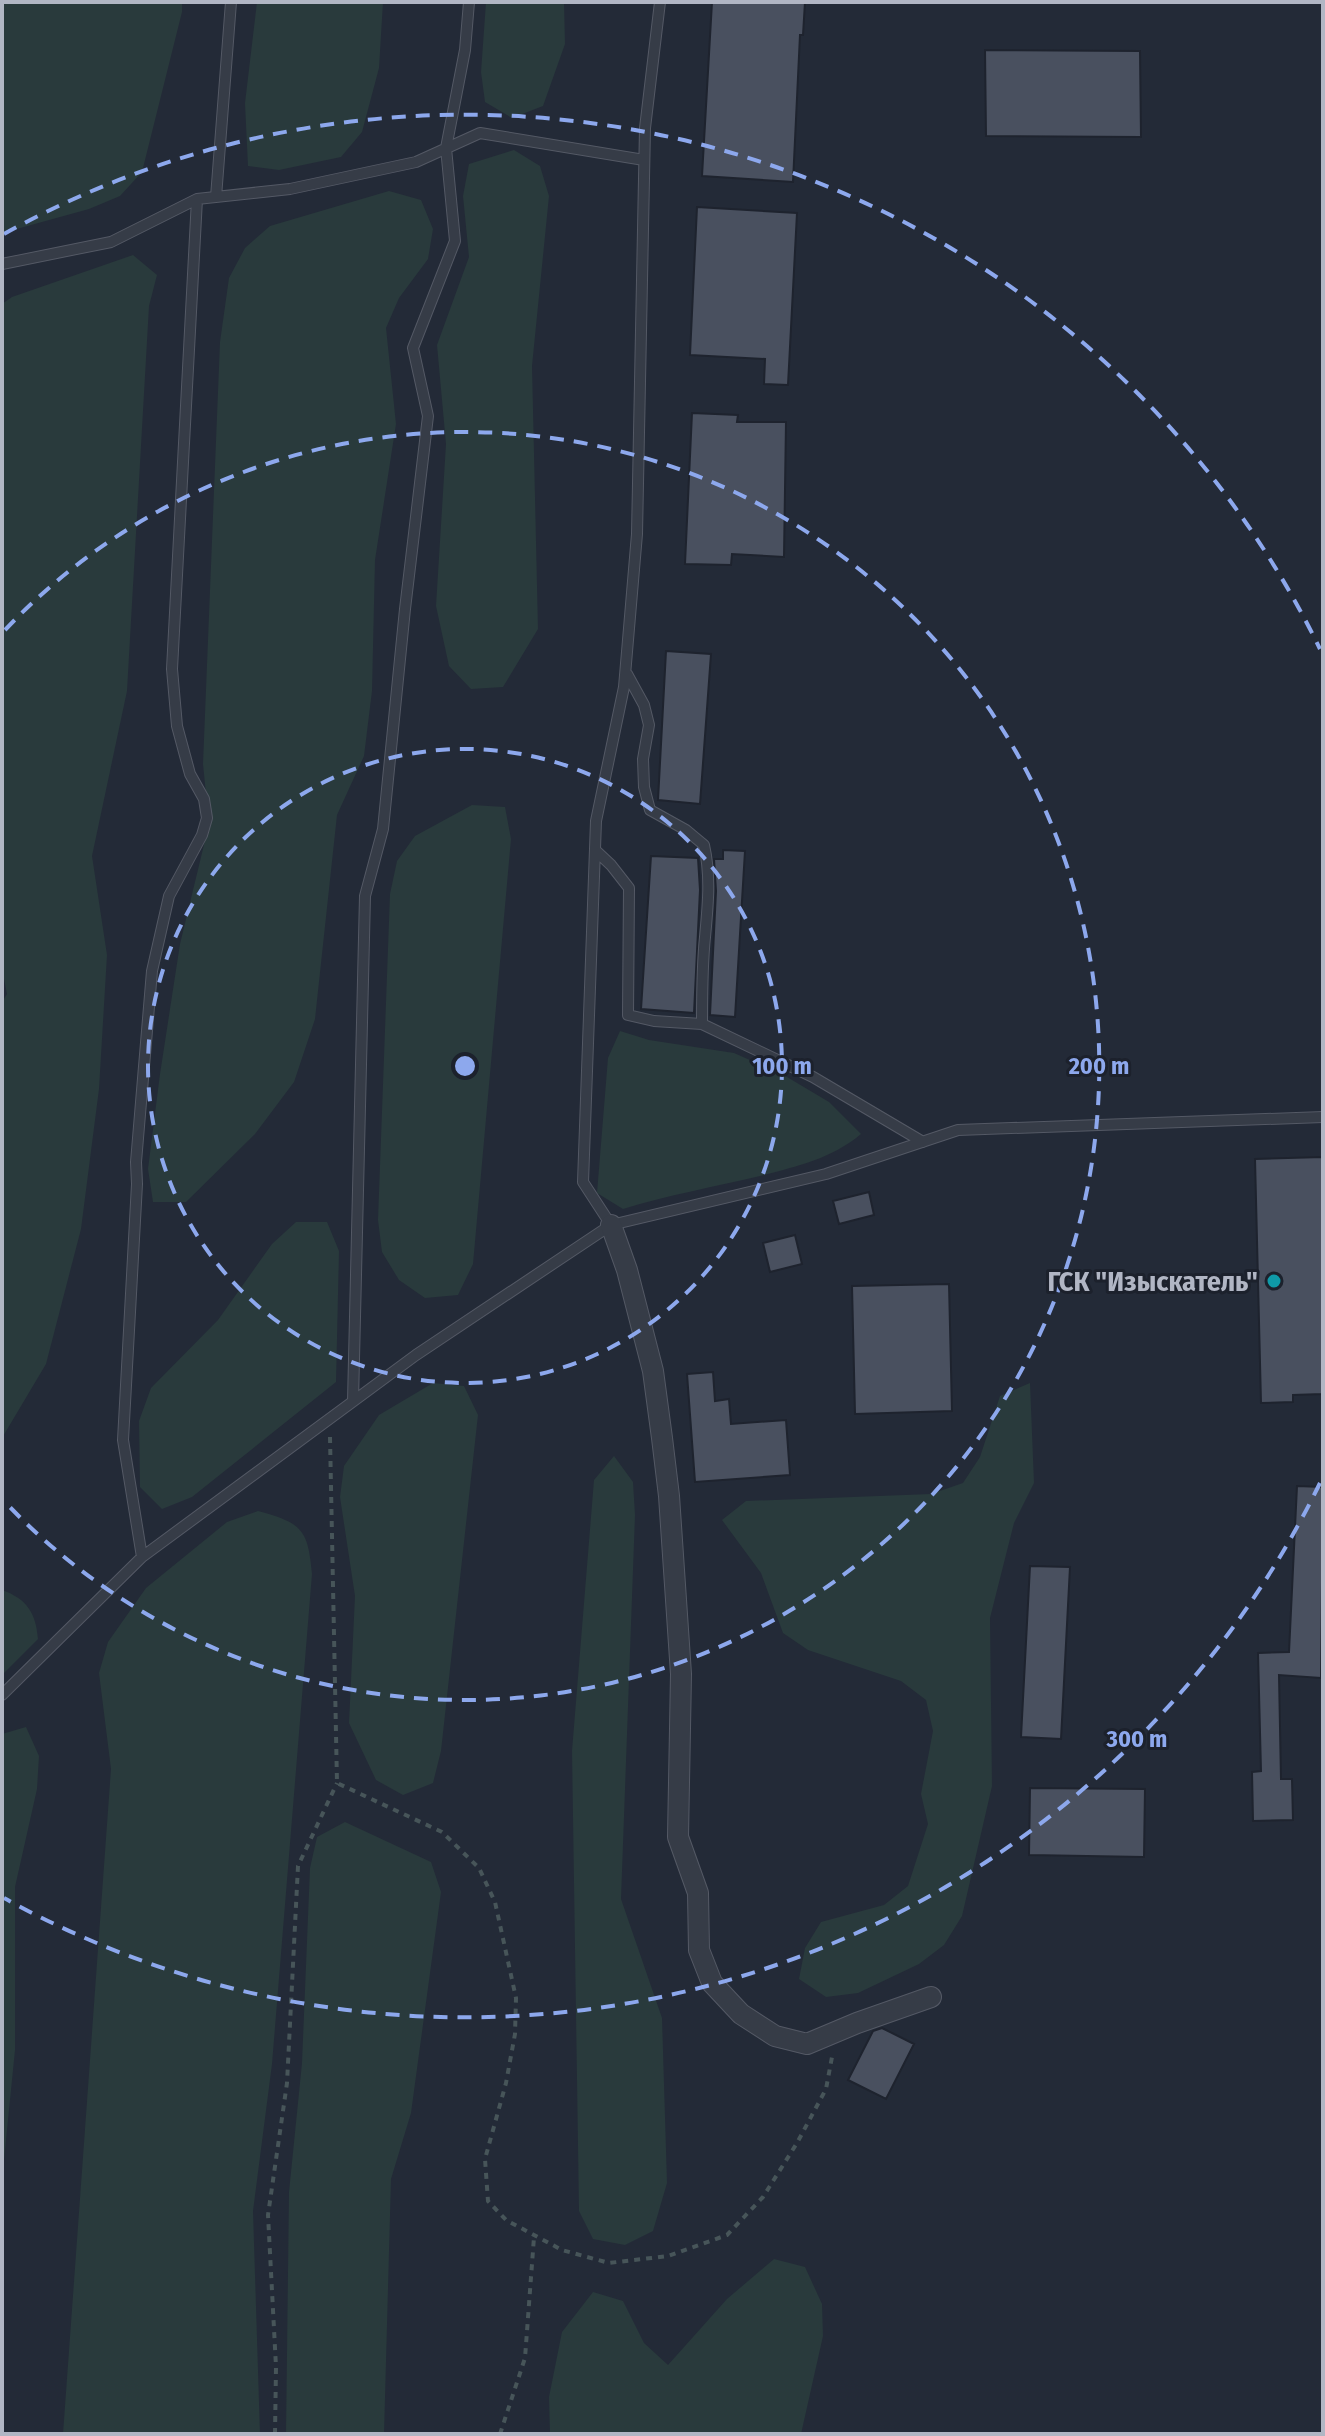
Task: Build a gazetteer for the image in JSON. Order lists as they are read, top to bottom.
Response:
{
  "places": ["ГСК \"Изыскатель\""],
  "rings": ["100 m", "200 m", "300 m"]
}
